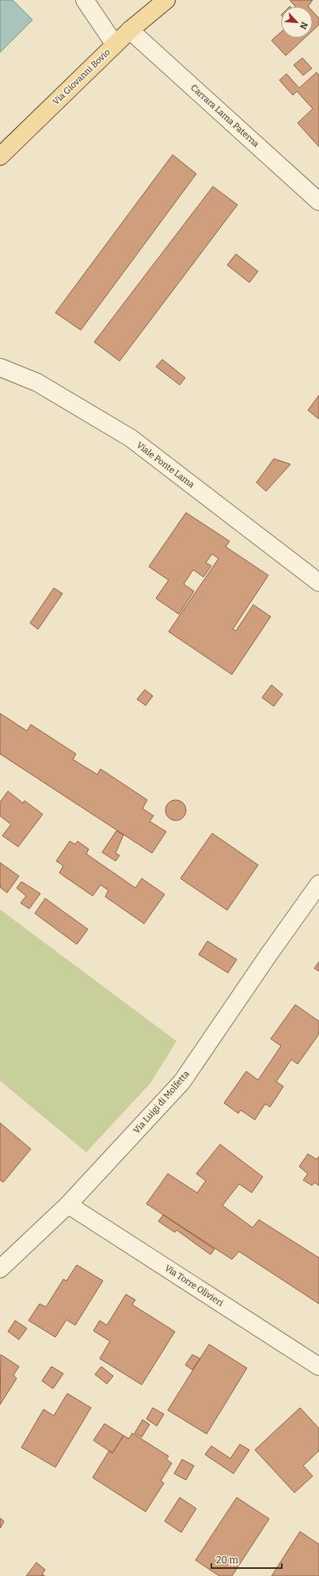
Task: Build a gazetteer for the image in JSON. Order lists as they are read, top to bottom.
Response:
{
  "streets": {
    "main road": ["Via Giovanni Bovio"],
    "street": [
      "Carrara Lama Paterna",
      "Viale Ponte Lama",
      "Via Luigi di Molfetta",
      "Via Torre Olivieri"
    ]
  },
  "crossings": [
    ["Via Giovanni Bovio", "Carrara Lama Paterna"],
    ["Via Luigi di Molfetta", "Via Torre Olivieri"]
  ],
  "scale_bar": "20 m",
  "north": "bottom right"
}
